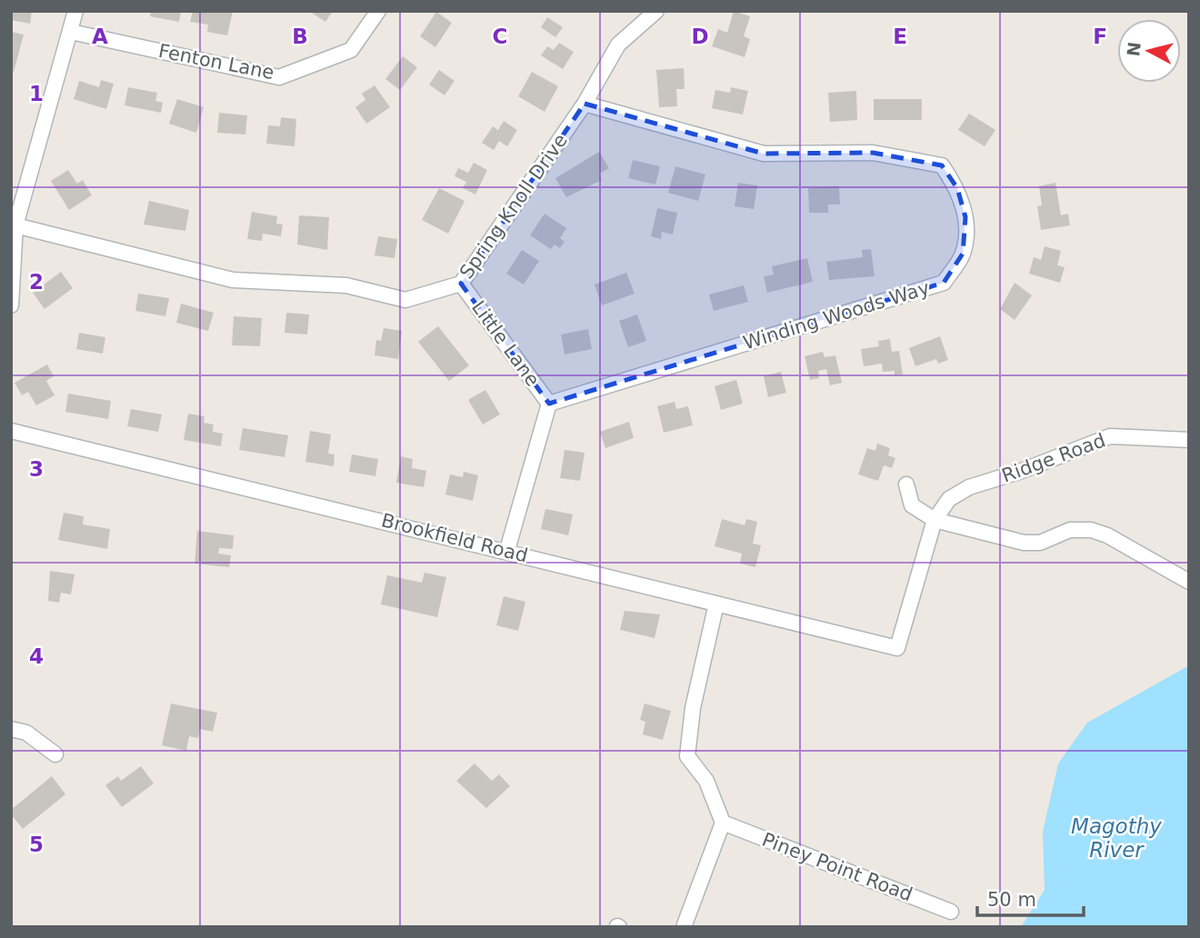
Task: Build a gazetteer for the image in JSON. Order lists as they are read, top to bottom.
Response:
{
  "streets": {
    "street": [
      "Fenton Lane",
      "Spring Knoll Drive",
      "Winding Woods Way",
      "Little Lane",
      "Ridge Road",
      "Brookfield Road",
      "Piney Point Road"
    ]
  },
  "crossings": [
    ["Spring Knoll Drive", "Winding Woods Way"],
    ["Spring Knoll Drive", "Little Lane"],
    ["Winding Woods Way", "Little Lane"],
    ["Ridge Road", "Brookfield Road"]
  ],
  "water": ["Magothy River"],
  "scale_bar": "50 m",
  "north": "left",
  "grid": {
    "columns": [
      "A",
      "B",
      "C",
      "D",
      "E",
      "F"
    ],
    "rows": [
      "1",
      "2",
      "3",
      "4",
      "5"
    ]
  }
}
